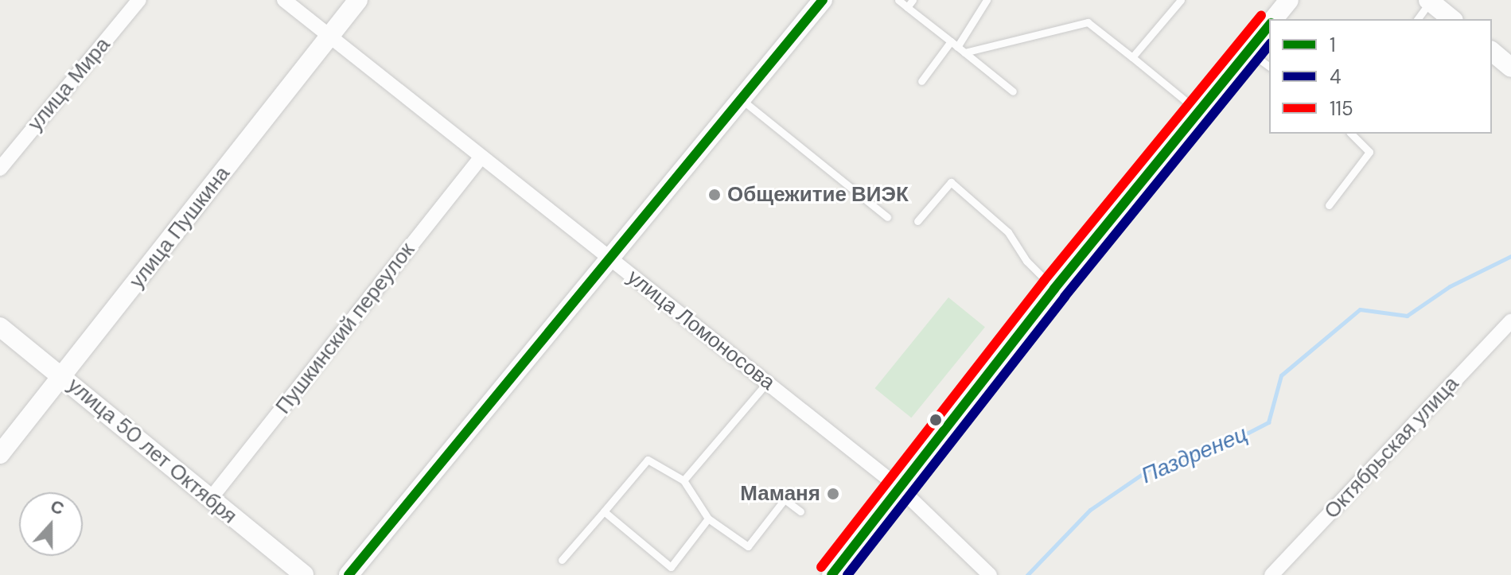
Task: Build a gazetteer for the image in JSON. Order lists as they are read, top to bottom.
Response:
{
  "streets": {
    "main road": ["улица Пушкина", "улица 50 лет Октября"],
    "street": [
      "улица Мира",
      "Пушкинский переулок",
      "улица Ломоносова",
      "Октябрьская улица"
    ]
  },
  "crossings": [
    ["улица Пушкина", "улица Ломоносова"],
    ["улица Пушкина", "улица 50 лет Октября"],
    ["Пушкинский переулок", "улица Ломоносова"],
    ["Пушкинский переулок", "улица 50 лет Октября"]
  ],
  "water": ["Паздренец"],
  "places": ["Общежитие ВИЭК", "Маманя"],
  "lines": ["transit line 1", "transit line 115", "transit line 4"],
  "legend": ["1", "4", "115"],
  "north": "top"
}
